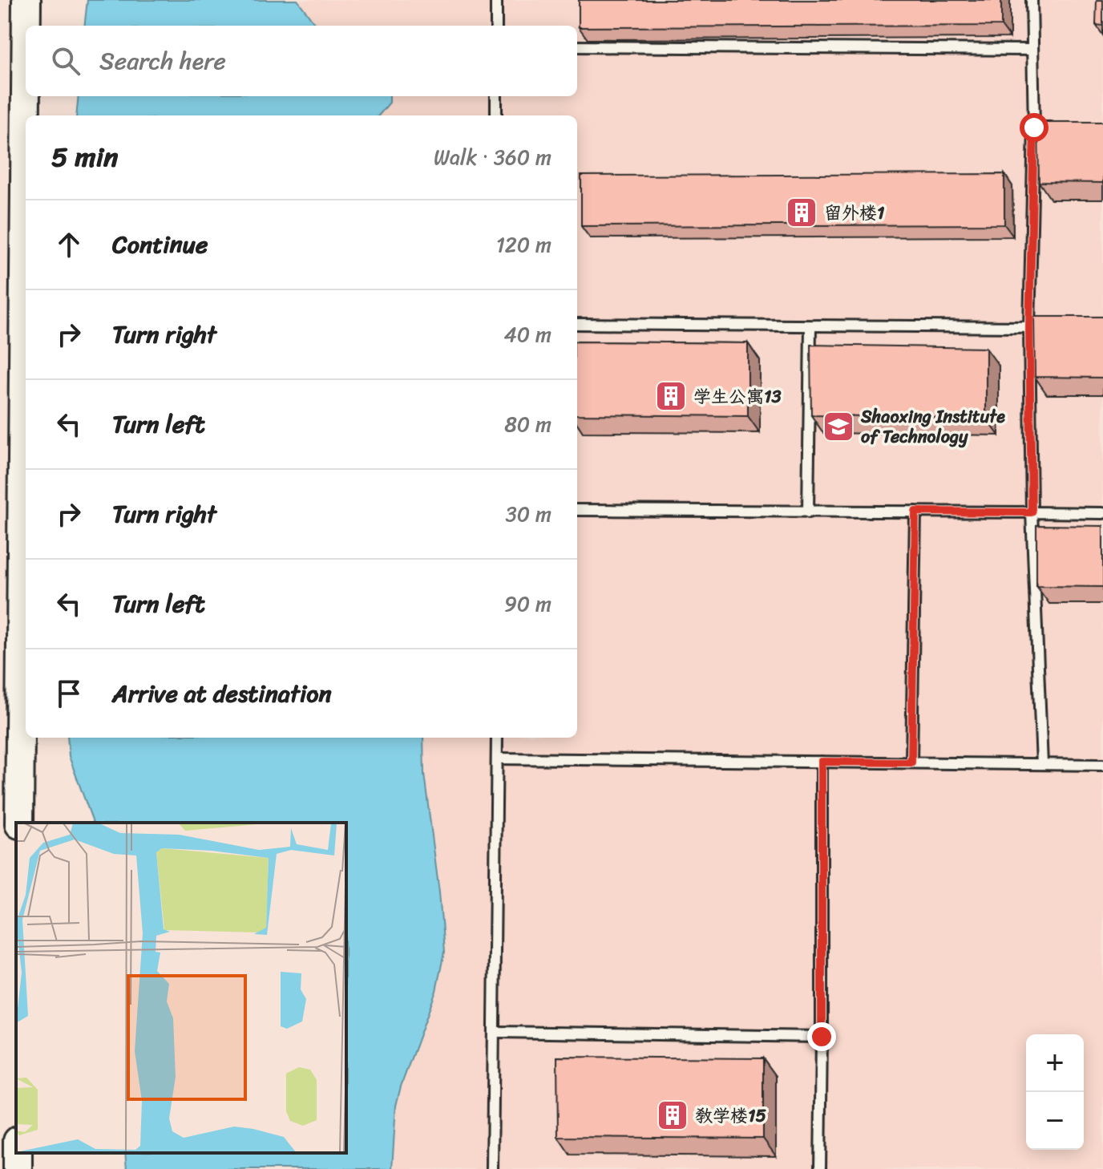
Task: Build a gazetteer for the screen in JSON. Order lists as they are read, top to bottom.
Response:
{
  "places": {
    "building": ["留外楼1", "学生公寓13", "教学楼15"],
    "school or university": ["Shaoxing Institute of Technology"]
  },
  "page": {
    "search": "Search here",
    "heading": ["5 min", "Walk · 360 m"],
    "list": [
      ["Continue", "120 m"],
      ["Turn right", "40 m"],
      ["Turn left", "80 m"],
      ["Turn right", "30 m"],
      ["Turn left", "90 m"],
      "Arrive at destination"
    ],
    "map_buttons": ["+", "−"]
  }
}
